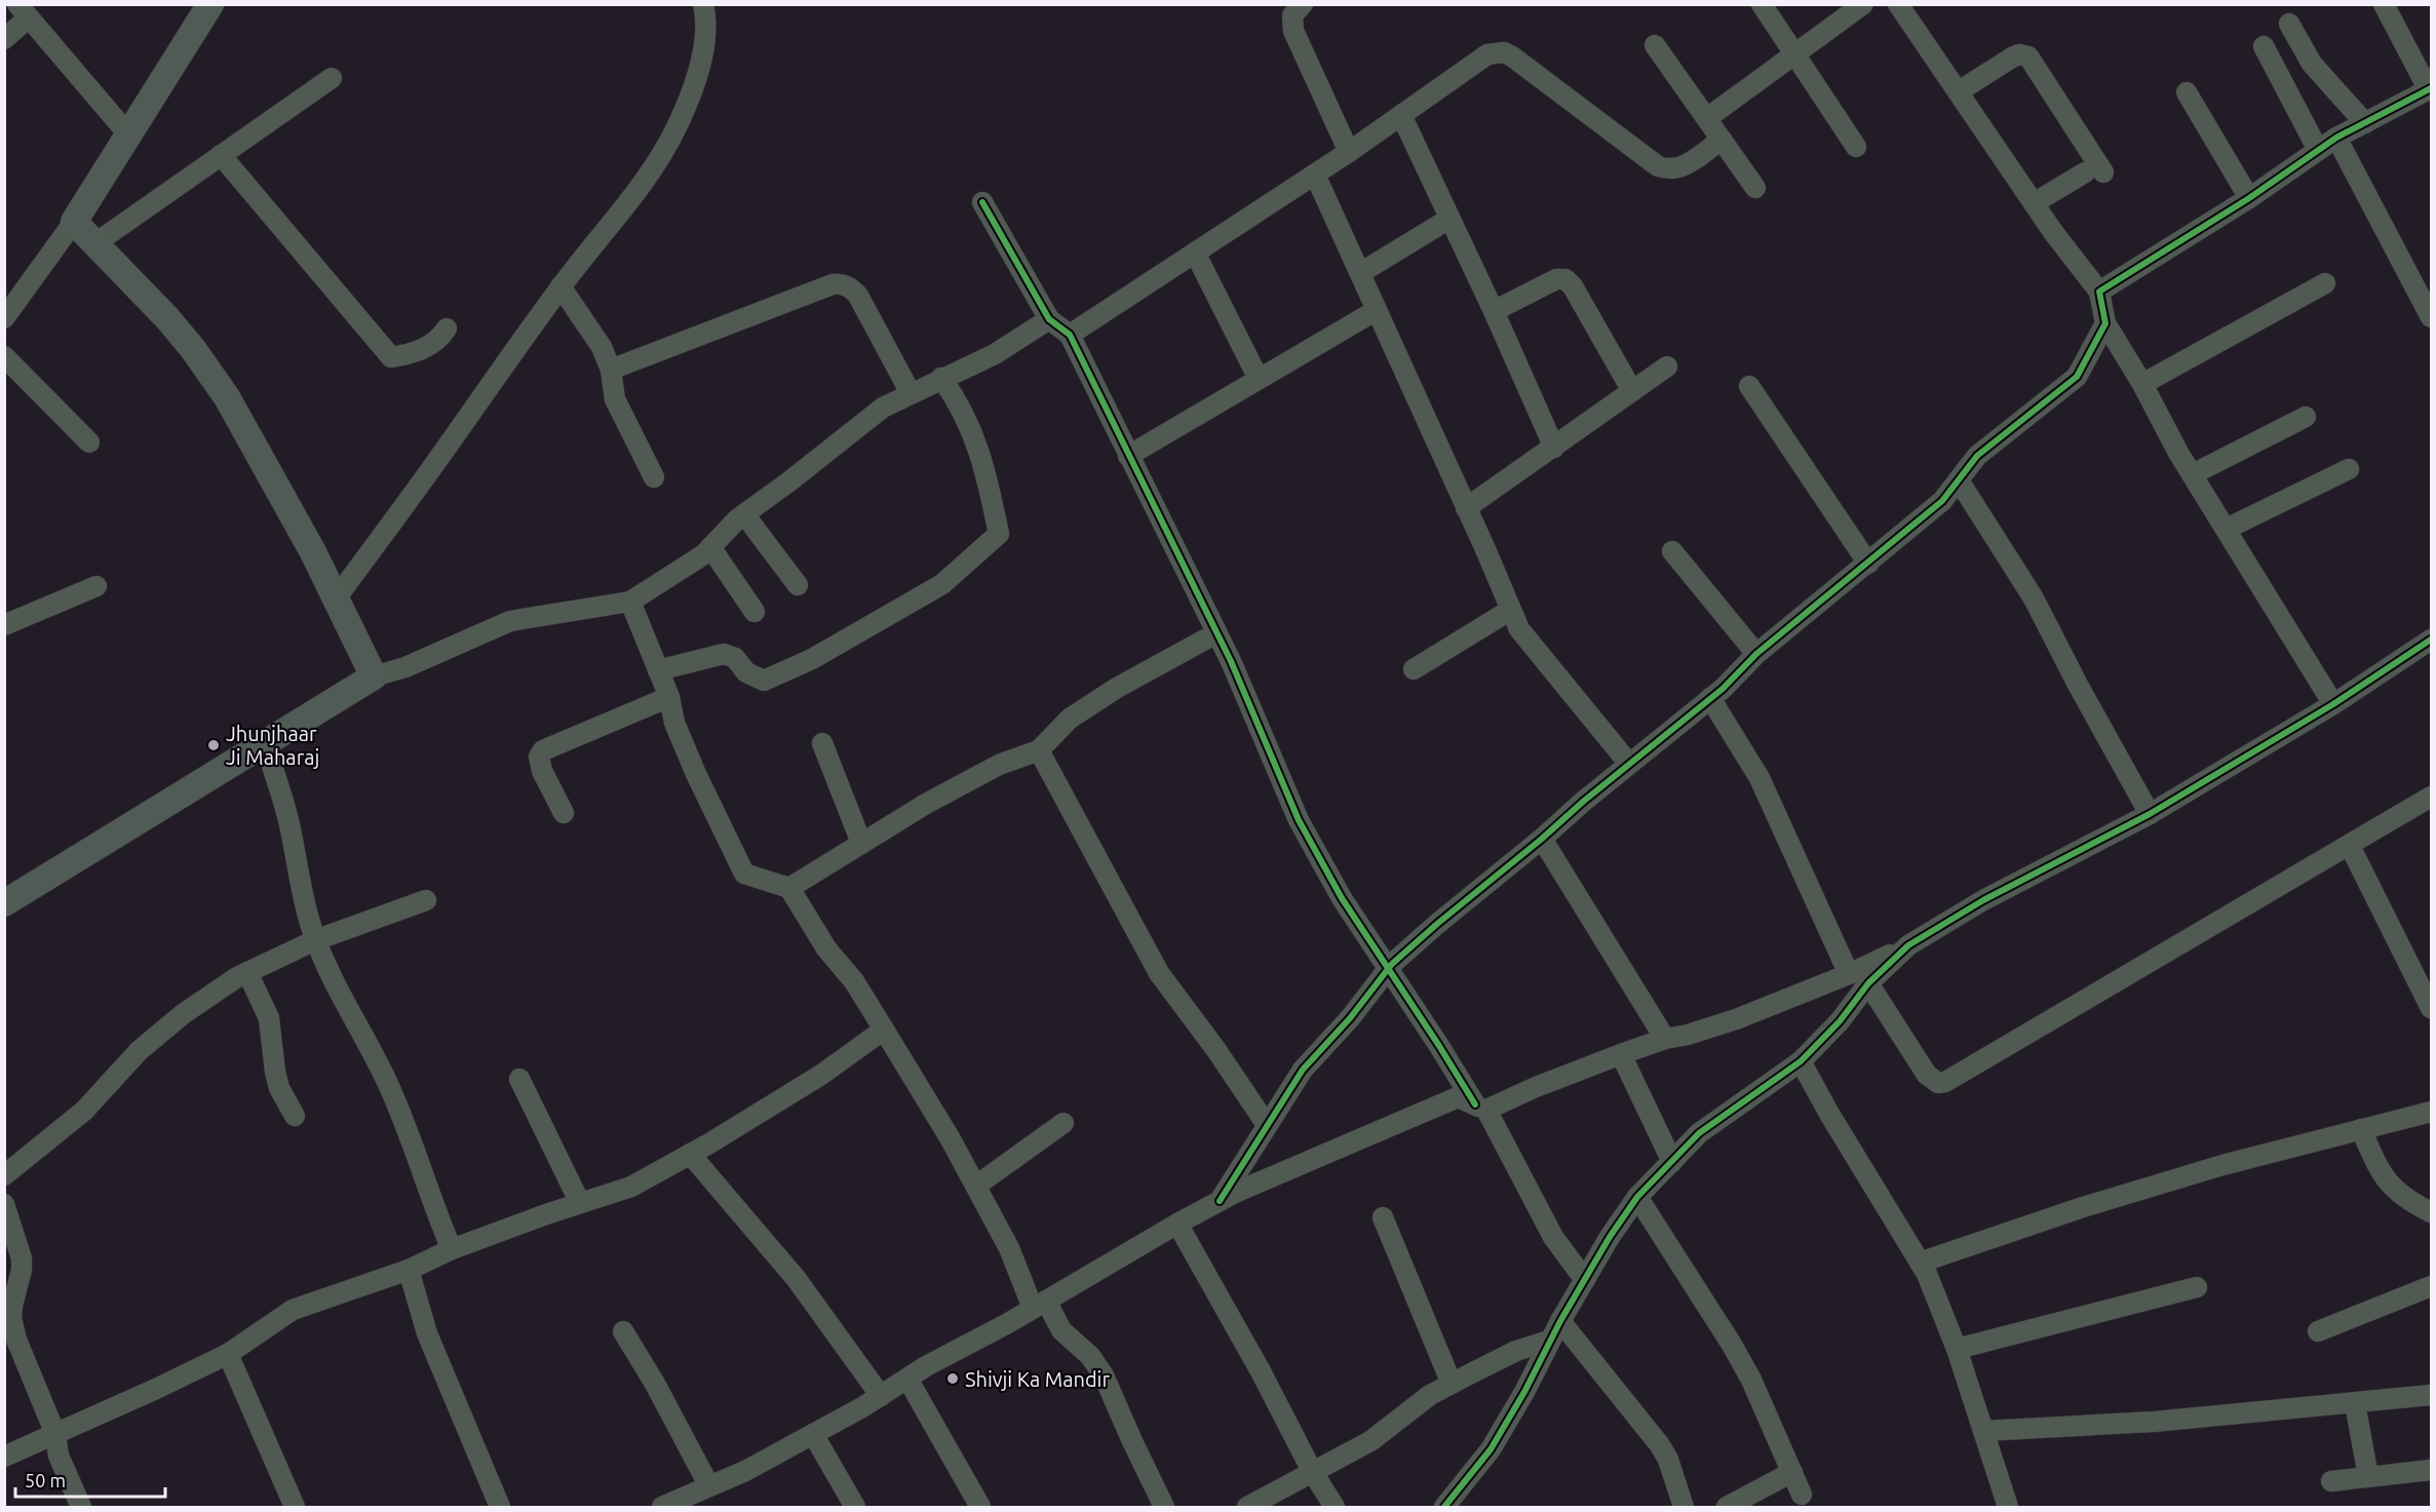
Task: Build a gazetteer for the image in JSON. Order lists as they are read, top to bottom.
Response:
{
  "places": ["Jhunjhaar Ji Maharaj", "Shivji Ka Mandir"],
  "scale_bar": "50 m"
}
